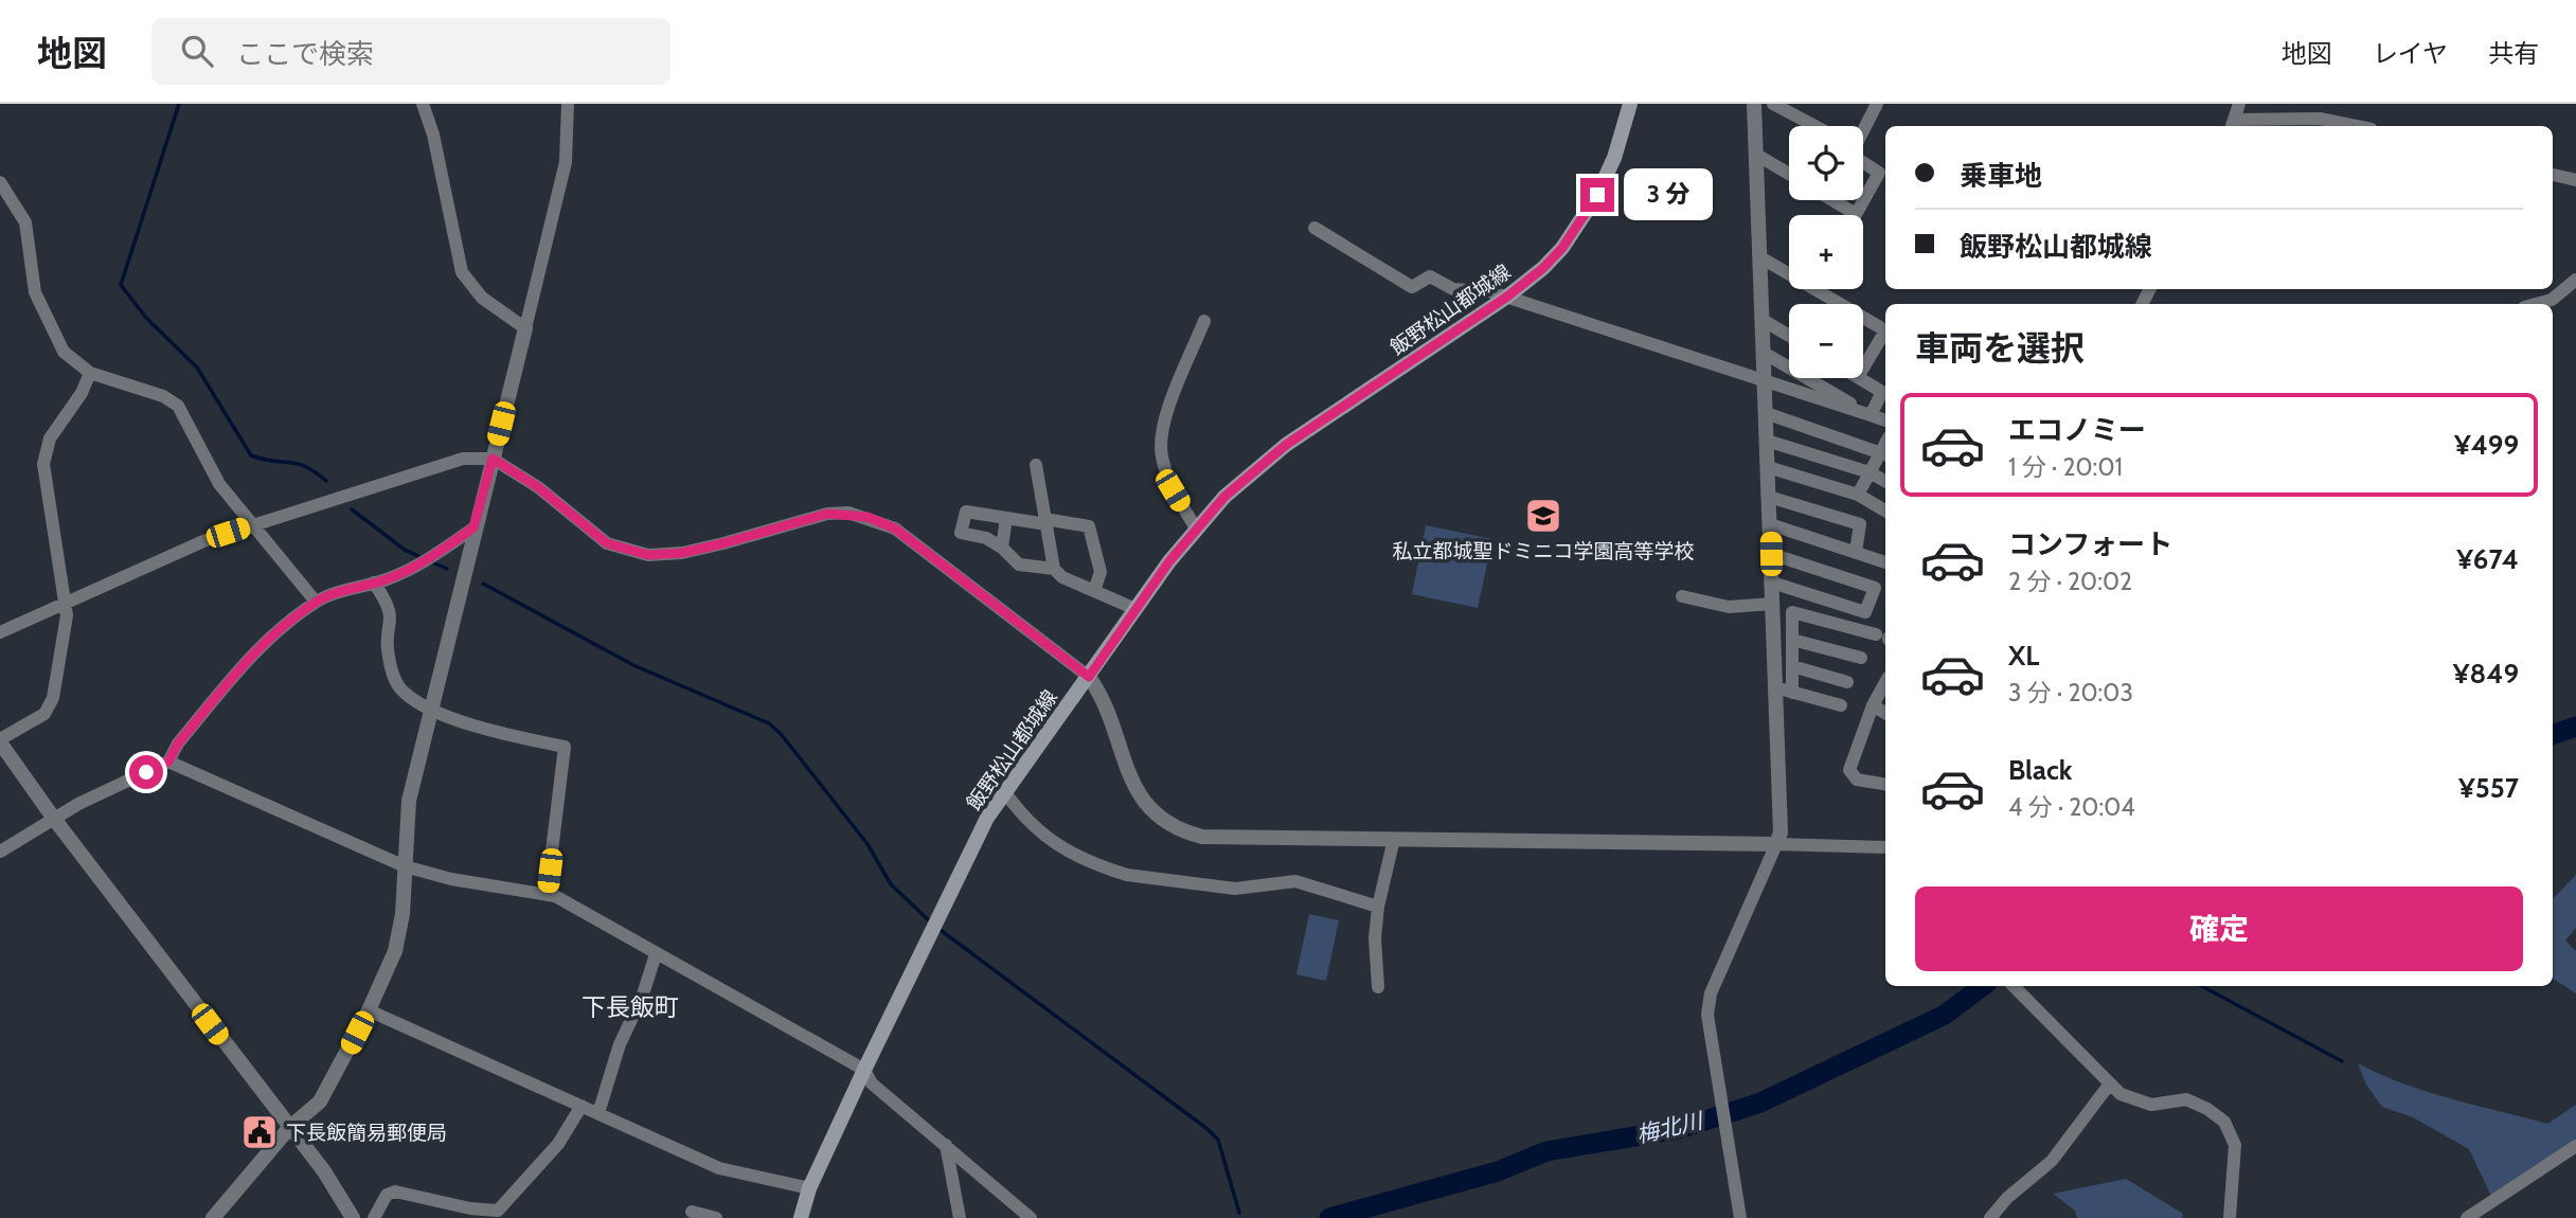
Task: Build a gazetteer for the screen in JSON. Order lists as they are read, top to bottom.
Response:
{
  "streets": {
    "main road": ["飯野松山都城線"]
  },
  "districts": ["下長飯町"],
  "water": ["梅北川"],
  "places": {
    "school or university": ["私立都城聖ドミニコ学園高等学校"],
    "public building": ["下長飯簡易郵便局"]
  },
  "page": {
    "header": "地図",
    "search": "ここで検索",
    "nav": ["地図", "レイヤ", "共有"],
    "map_buttons": ["+", "−"],
    "banner": ["乗車地", "飯野松山都城線"],
    "bubble": "3 分",
    "heading": "車両を選択",
    "list": [
      {
        "name": "エコノミー",
        "note": "1 分 · 20:01",
        "value": "¥499"
      },
      {
        "name": "コンフォート",
        "note": "2 分 · 20:02",
        "value": "¥674"
      },
      {
        "name": "XL",
        "note": "3 分 · 20:03",
        "value": "¥849"
      },
      {
        "name": "Black",
        "note": "4 分 · 20:04",
        "value": "¥557"
      }
    ],
    "buttons": "確定"
  }
}
